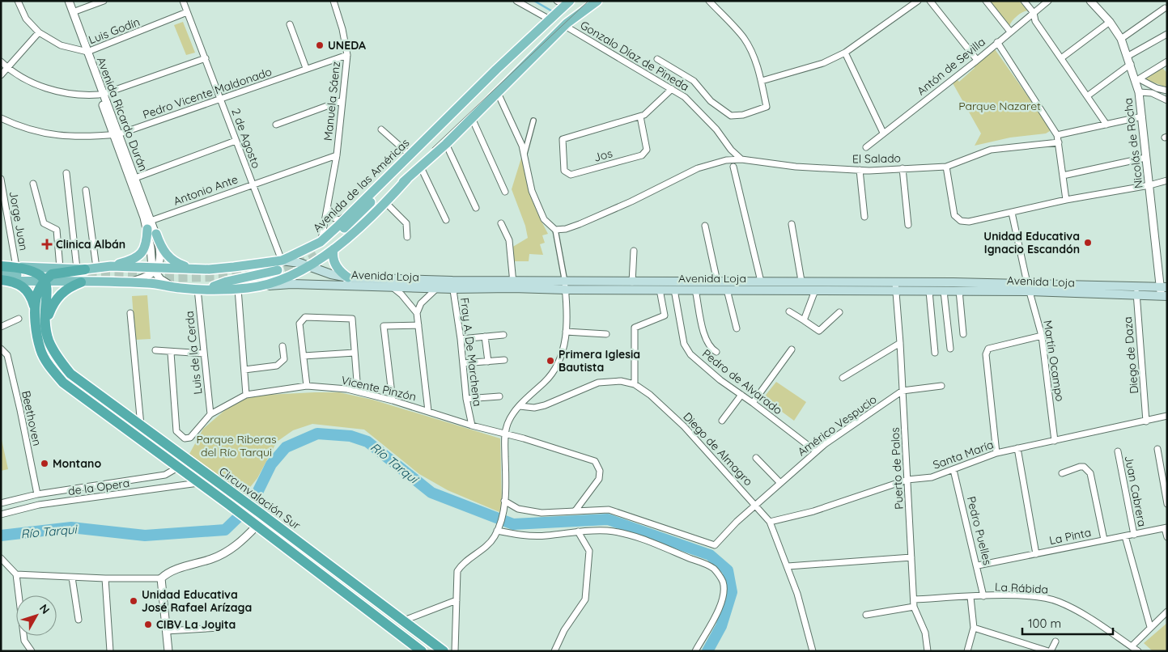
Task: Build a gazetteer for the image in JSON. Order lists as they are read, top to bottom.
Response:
{
  "streets": {
    "highway": ["Avenida de las Américas", "Circunvalación Sur"],
    "main road": ["Avenida Loja"],
    "street": [
      "Luis Godín",
      "Gonzalo Díaz de Pineda",
      "Antón de Sevilla",
      "Pedro Vicente Maldonado",
      "Manuela Sáenz",
      "Avenida Ricardo Durán",
      "2 de Agosto",
      "Nicolás de Rocha",
      "Jos",
      "El Salado",
      "Antonio Ante",
      "Jorge Juan",
      "Fray A. De Marchena",
      "Luis de la Cerda",
      "Diego de Daza",
      "Martín Ocampo",
      "Pedro de Alvarado",
      "Vicente Pinzón",
      "Beethoven",
      "Américo Vespucio",
      "Diego de Almagro",
      "Santa María",
      "Puerto de Palos",
      "de la Opera",
      "Juan Cabrera",
      "Pedro Puelles",
      "La Pinta",
      "La Rábida"
    ]
  },
  "crossings": [
    ["Luis Godín", "Avenida Ricardo Durán"],
    ["Luis Godín", "2 de Agosto"],
    ["Gonzalo Díaz de Pineda", "El Salado"],
    ["Gonzalo Díaz de Pineda", "Avenida de las Américas"],
    ["Pedro Vicente Maldonado", "Manuela Sáenz"],
    ["Pedro Vicente Maldonado", "Avenida Ricardo Durán"],
    ["Pedro Vicente Maldonado", "2 de Agosto"],
    ["Manuela Sáenz", "Avenida de las Américas"],
    ["Manuela Sáenz", "Antonio Ante"],
    ["Avenida Ricardo Durán", "Avenida de las Américas"],
    ["Avenida Ricardo Durán", "Antonio Ante"],
    ["2 de Agosto", "Avenida de las Américas"],
    ["2 de Agosto", "Antonio Ante"],
    ["2 de Agosto", "Avenida Loja"],
    ["Nicolás de Rocha", "Avenida Loja"],
    ["Avenida de las Américas", "Jorge Juan"],
    ["Avenida de las Américas", "Avenida Loja"],
    ["Avenida de las Américas", "Luis de la Cerda"],
    ["Avenida de las Américas", "Circunvalación Sur"],
    ["Avenida Loja", "Fray A. De Marchena"],
    ["Avenida Loja", "Diego de Daza"],
    ["Avenida Loja", "Martín Ocampo"],
    ["Avenida Loja", "Pedro de Alvarado"],
    ["Avenida Loja", "Puerto de Palos"],
    ["Fray A. De Marchena", "Vicente Pinzón"],
    ["Luis de la Cerda", "Vicente Pinzón"],
    ["Diego de Daza", "Santa María"],
    ["Martín Ocampo", "Santa María"],
    ["Pedro de Alvarado", "Américo Vespucio"],
    ["Vicente Pinzón", "Américo Vespucio"],
    ["Beethoven", "de la Opera"],
    ["Américo Vespucio", "Diego de Almagro"],
    ["Américo Vespucio", "Puerto de Palos"],
    ["Diego de Almagro", "Santa María"],
    ["Santa María", "Puerto de Palos"],
    ["Santa María", "Pedro Puelles"],
    ["Puerto de Palos", "La Rábida"],
    ["de la Opera", "Circunvalación Sur"],
    ["Juan Cabrera", "La Pinta"],
    ["Pedro Puelles", "La Pinta"],
    ["Pedro Puelles", "La Rábida"]
  ],
  "water": ["Río Tarqui"],
  "parks": ["Parque Nazaret", "Parque Riberas del Río Tarqui"],
  "places": {
    "other": [
      "UNEDA",
      "Unidad Educativa Ignacio Escandón",
      "Primera Iglesia Bautista",
      "Montano",
      "Unidad Educativa José Rafael Arízaga",
      "CIBV La Joyita"
    ],
    "health": ["Clinica Albán"]
  },
  "scale_bar": "100 m",
  "north": "top right"
}
